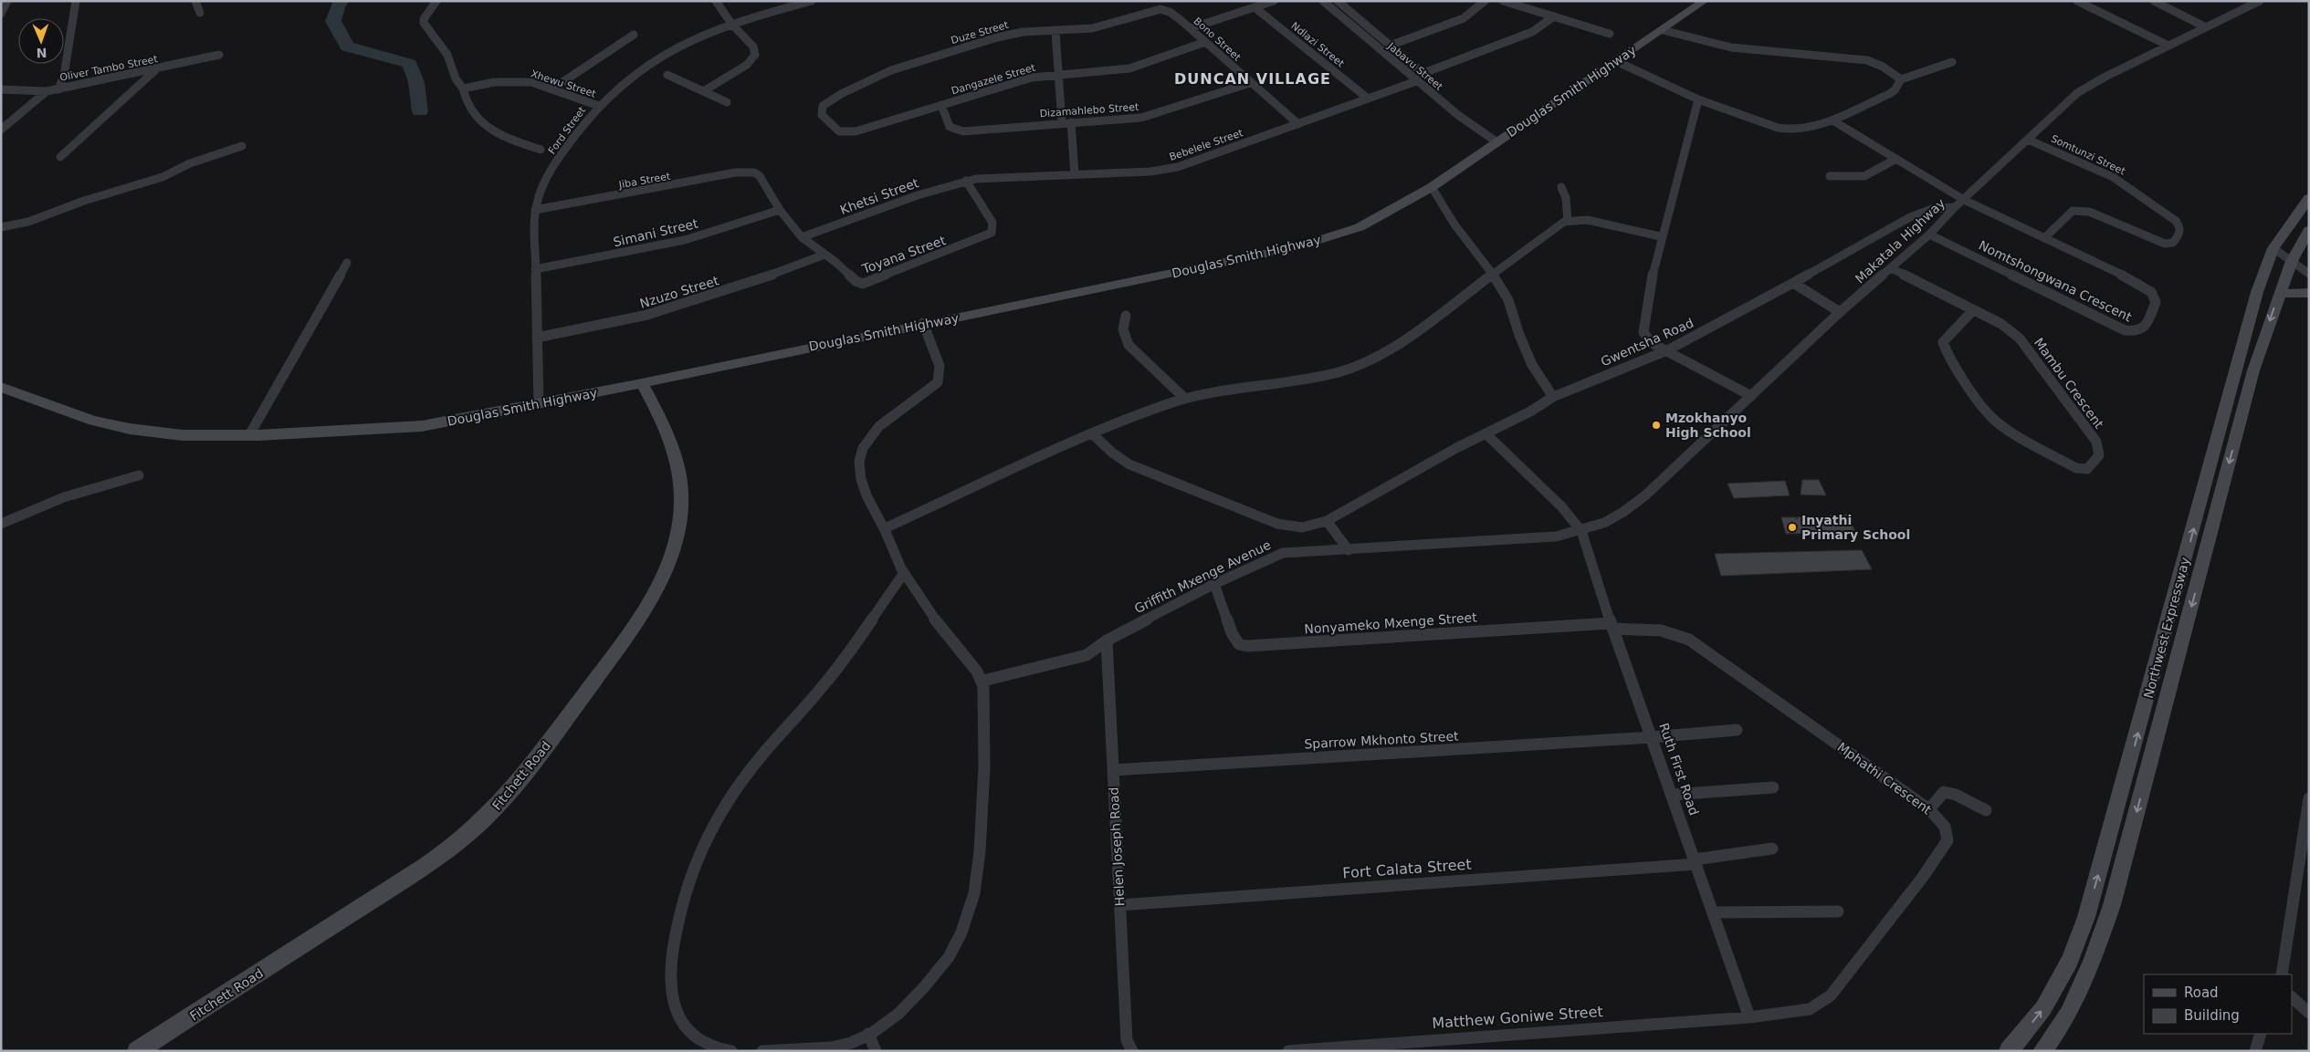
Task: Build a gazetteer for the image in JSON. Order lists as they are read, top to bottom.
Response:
{
  "streets": {
    "street": [
      "Duze Street",
      "Bono Street",
      "Ndlazi Street",
      "Jabavu Street",
      "Oliver Tambo Street",
      "Dangazele Street",
      "Xhewu Street",
      "Douglas Smith Highway",
      "Dizamahlebo Street",
      "Ford Street",
      "Bebelele Street",
      "Somtunzi Street",
      "Jiba Street",
      "Khetsi Street",
      "Simani Street",
      "Makatala Highway",
      "Toyana Street",
      "Nomtshongwana Crescent",
      "Nzuzo Street",
      "Gwentsha Road",
      "Mambu Crescent",
      "Griffith Mxenge Avenue",
      "Nonyameko Mxenge Street",
      "Northwest Expressway",
      "Sparrow Mkhonto Street",
      "Ruth First Road",
      "Fitchett Road",
      "Mphathi Crescent",
      "Helen Joseph Road",
      "Fort Calata Street",
      "Matthew Goniwe Street"
    ]
  },
  "crossings": [
    ["Duze Street", "Bono Street"],
    ["Duze Street", "Dangazele Street"],
    ["Bono Street", "Dangazele Street"],
    ["Bono Street", "Dizamahlebo Street"],
    ["Bono Street", "Bebelele Street"],
    ["Ndlazi Street", "Bebelele Street"],
    ["Jabavu Street", "Douglas Smith Highway"],
    ["Jabavu Street", "Bebelele Street"],
    ["Dangazele Street", "Dizamahlebo Street"],
    ["Xhewu Street", "Ford Street"],
    ["Douglas Smith Highway", "Ford Street"],
    ["Douglas Smith Highway", "Fitchett Road"],
    ["Ford Street", "Jiba Street"],
    ["Ford Street", "Simani Street"],
    ["Ford Street", "Nzuzo Street"],
    ["Bebelele Street", "Khetsi Street"],
    ["Bebelele Street", "Toyana Street"],
    ["Somtunzi Street", "Makatala Highway"],
    ["Somtunzi Street", "Nomtshongwana Crescent"],
    ["Jiba Street", "Toyana Street"],
    ["Khetsi Street", "Toyana Street"],
    ["Simani Street", "Toyana Street"],
    ["Makatala Highway", "Nomtshongwana Crescent"],
    ["Makatala Highway", "Gwentsha Road"],
    ["Makatala Highway", "Mambu Crescent"],
    ["Makatala Highway", "Griffith Mxenge Avenue"],
    ["Makatala Highway", "Ruth First Road"],
    ["Toyana Street", "Nzuzo Street"],
    ["Griffith Mxenge Avenue", "Nonyameko Mxenge Street"],
    ["Griffith Mxenge Avenue", "Ruth First Road"],
    ["Griffith Mxenge Avenue", "Helen Joseph Road"],
    ["Nonyameko Mxenge Street", "Ruth First Road"],
    ["Nonyameko Mxenge Street", "Mphathi Crescent"],
    ["Sparrow Mkhonto Street", "Ruth First Road"],
    ["Sparrow Mkhonto Street", "Helen Joseph Road"],
    ["Ruth First Road", "Mphathi Crescent"],
    ["Ruth First Road", "Fort Calata Street"],
    ["Ruth First Road", "Matthew Goniwe Street"],
    ["Mphathi Crescent", "Matthew Goniwe Street"],
    ["Helen Joseph Road", "Fort Calata Street"]
  ],
  "districts": ["DUNCAN VILLAGE"],
  "places": ["Mzokhanyo High School", "Inyathi Primary School"],
  "legend": ["Road", "Building"],
  "north": "bottom"
}
